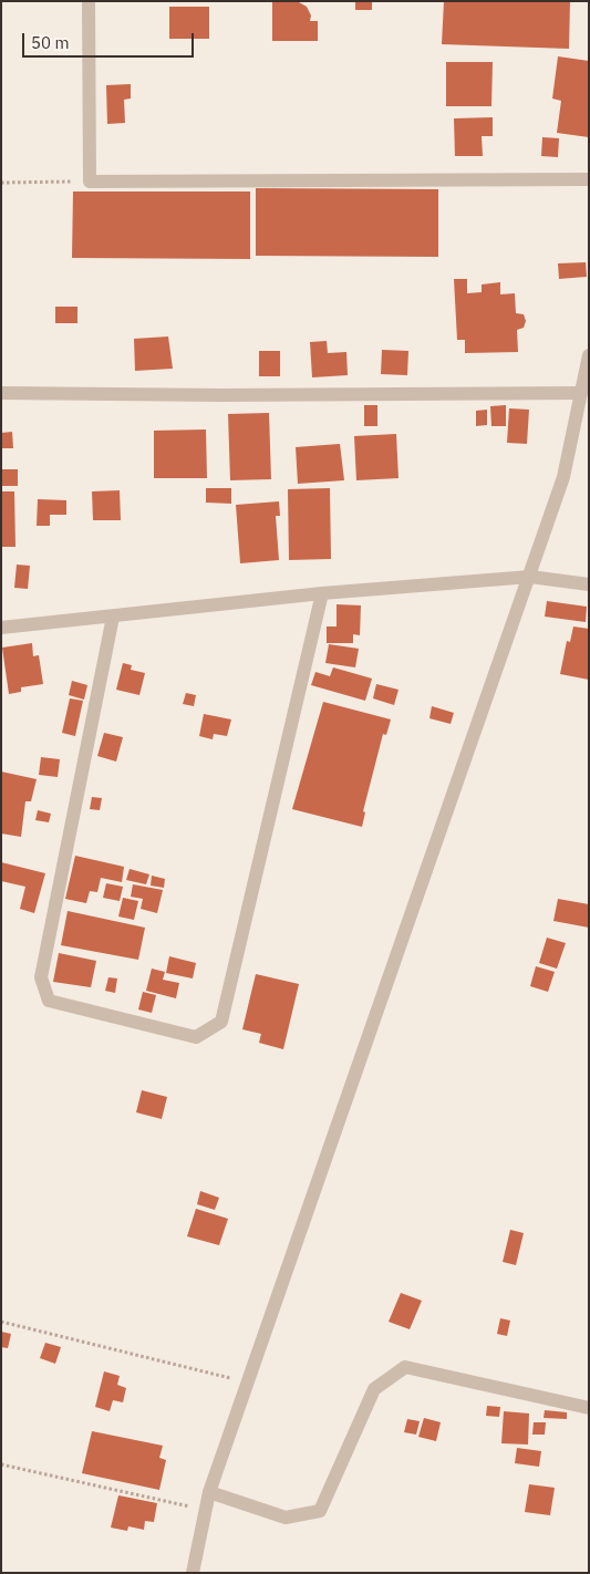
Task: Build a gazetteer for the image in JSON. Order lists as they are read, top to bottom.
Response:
{
  "scale_bar": "50 m"
}
